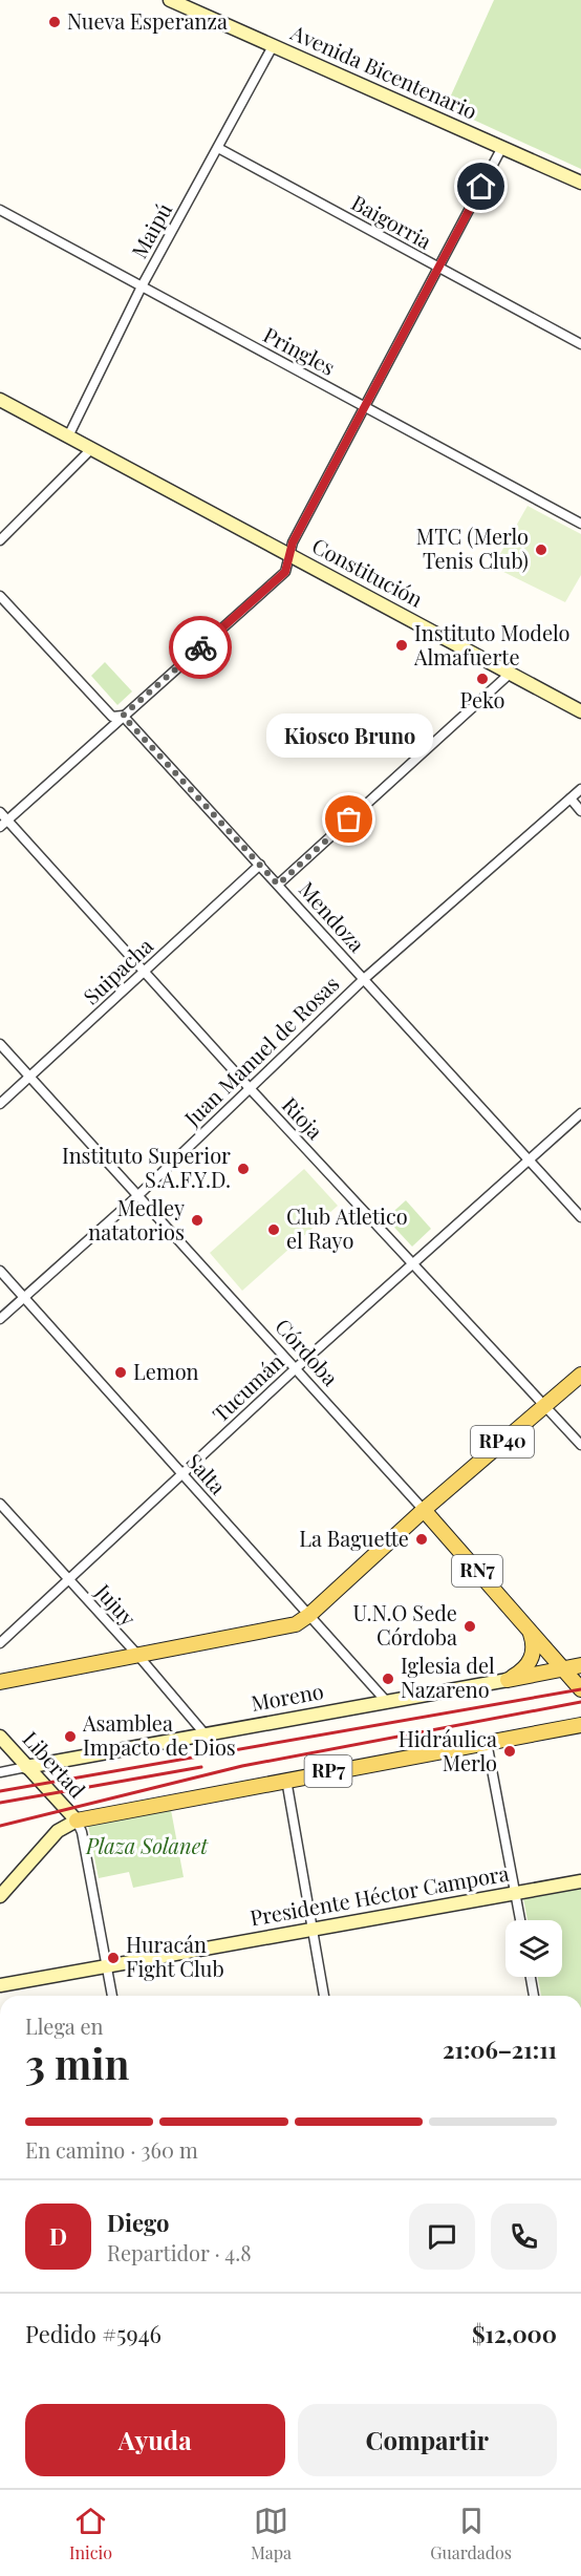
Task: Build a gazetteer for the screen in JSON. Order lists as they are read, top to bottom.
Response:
{
  "streets": {
    "main road": [
      "Córdoba",
      "RP40",
      "RN7",
      "Moreno",
      "RP7"
    ],
    "street": [
      "Avenida Bicentenario",
      "Baigorria",
      "Maipú",
      "Pringles",
      "Constitución",
      "Mendoza",
      "Suipacha",
      "Juan Manuel de Rosas",
      "Rioja",
      "Tucumán",
      "Salta",
      "Jujuy",
      "Libertad",
      "Presidente Héctor Campora"
    ]
  },
  "crossings": [
    ["Avenida Bicentenario", "Maipú"],
    ["Baigorria", "Maipú"],
    ["Maipú", "Pringles"],
    ["Maipú", "Constitución"],
    ["Mendoza", "Suipacha"],
    ["Mendoza", "Juan Manuel de Rosas"],
    ["Mendoza", "Tucumán"],
    ["Suipacha", "Rioja"],
    ["Suipacha", "Córdoba"],
    ["Juan Manuel de Rosas", "Rioja"],
    ["Juan Manuel de Rosas", "Córdoba"],
    ["Juan Manuel de Rosas", "Salta"],
    ["Rioja", "Tucumán"],
    ["Rioja", "RP40"],
    ["Córdoba", "Tucumán"],
    ["Córdoba", "RP40"],
    ["Córdoba", "Moreno"],
    ["Tucumán", "Salta"],
    ["Tucumán", "Jujuy"],
    ["Salta", "Moreno"],
    ["Jujuy", "Moreno"],
    ["Moreno", "Libertad"],
    ["Libertad", "RP7"]
  ],
  "parks": ["Plaza Solanet"],
  "places": [
    "Nueva Esperanza",
    "MTC (Merlo Tenis Club)",
    "Instituto Modelo Almafuerte",
    "Peko",
    "Kiosco Bruno",
    "Instituto Superior S.A.F.Y.D.",
    "Medley natatorios",
    "Club Atletico el Rayo",
    "Lemon",
    "La Baguette",
    "U.N.O Sede Córdoba",
    "Iglesia del Nazareno",
    "Asamblea Impacto de Dios",
    "Hidráulica Merlo",
    "Huracán Fight Club"
  ],
  "page": {
    "bubble": "Kiosco Bruno",
    "heading": ["3 min", "Llega en", "21:06–21:11"],
    "panel": [
      "Diego",
      "Repartidor · 4.8",
      "Pedido #5946",
      "$12,000"
    ],
    "bar": "En camino · 360 m",
    "round": "D",
    "buttons": ["Ayuda", "Compartir"],
    "tabs": ["Inicio", "Mapa", "Guardados"]
  }
}
